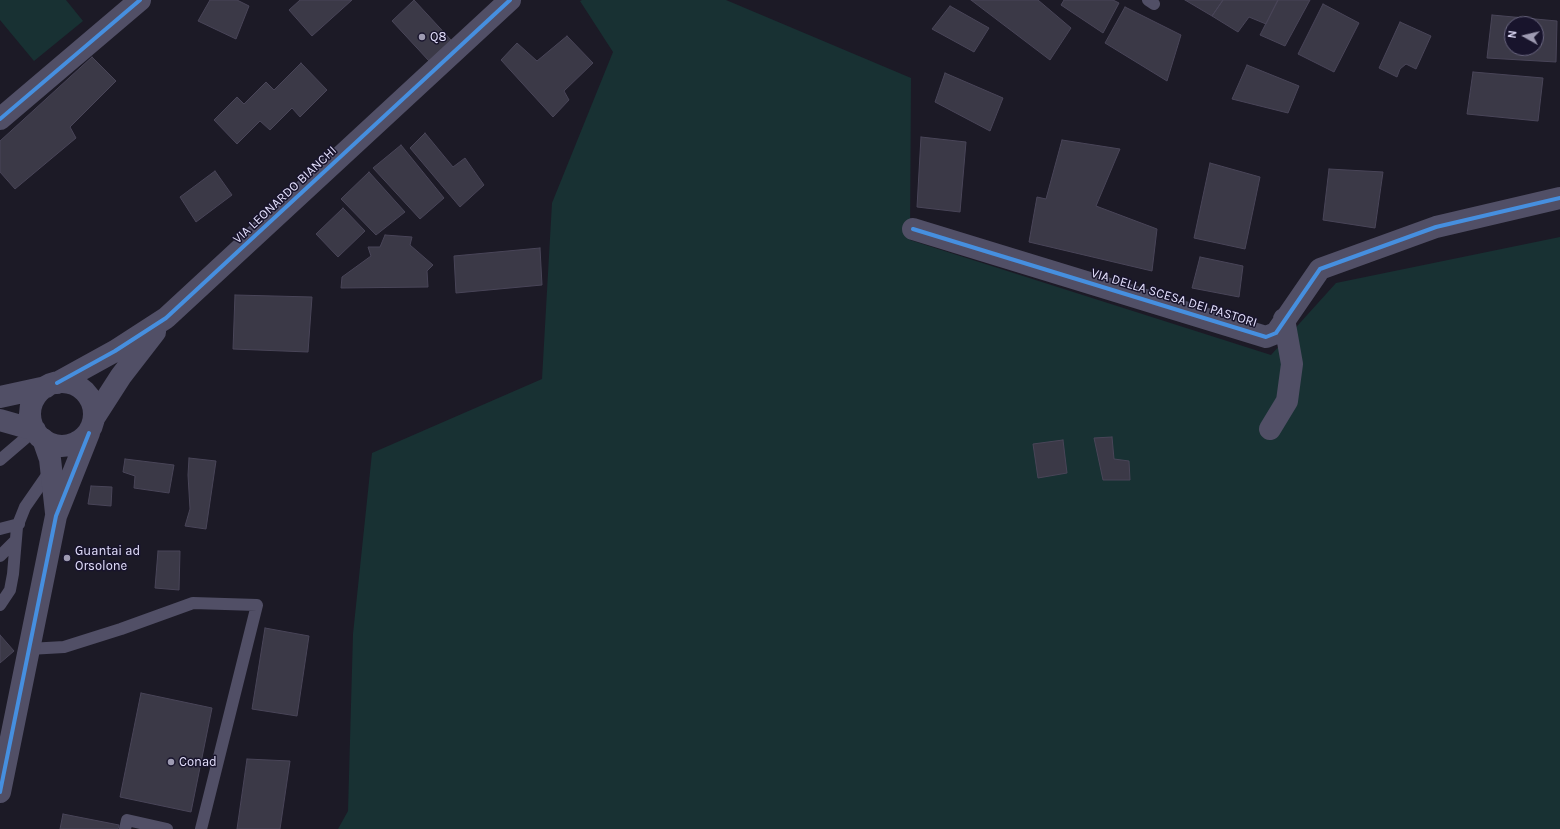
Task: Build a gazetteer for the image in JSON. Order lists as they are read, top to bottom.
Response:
{
  "streets": {
    "street": ["VIA LEONARDO BIANCHI", "VIA DELLA SCESA DEI PASTORI"]
  },
  "places": ["Q8", "Guantai ad Orsolone", "Conad"],
  "north": "left"
}
